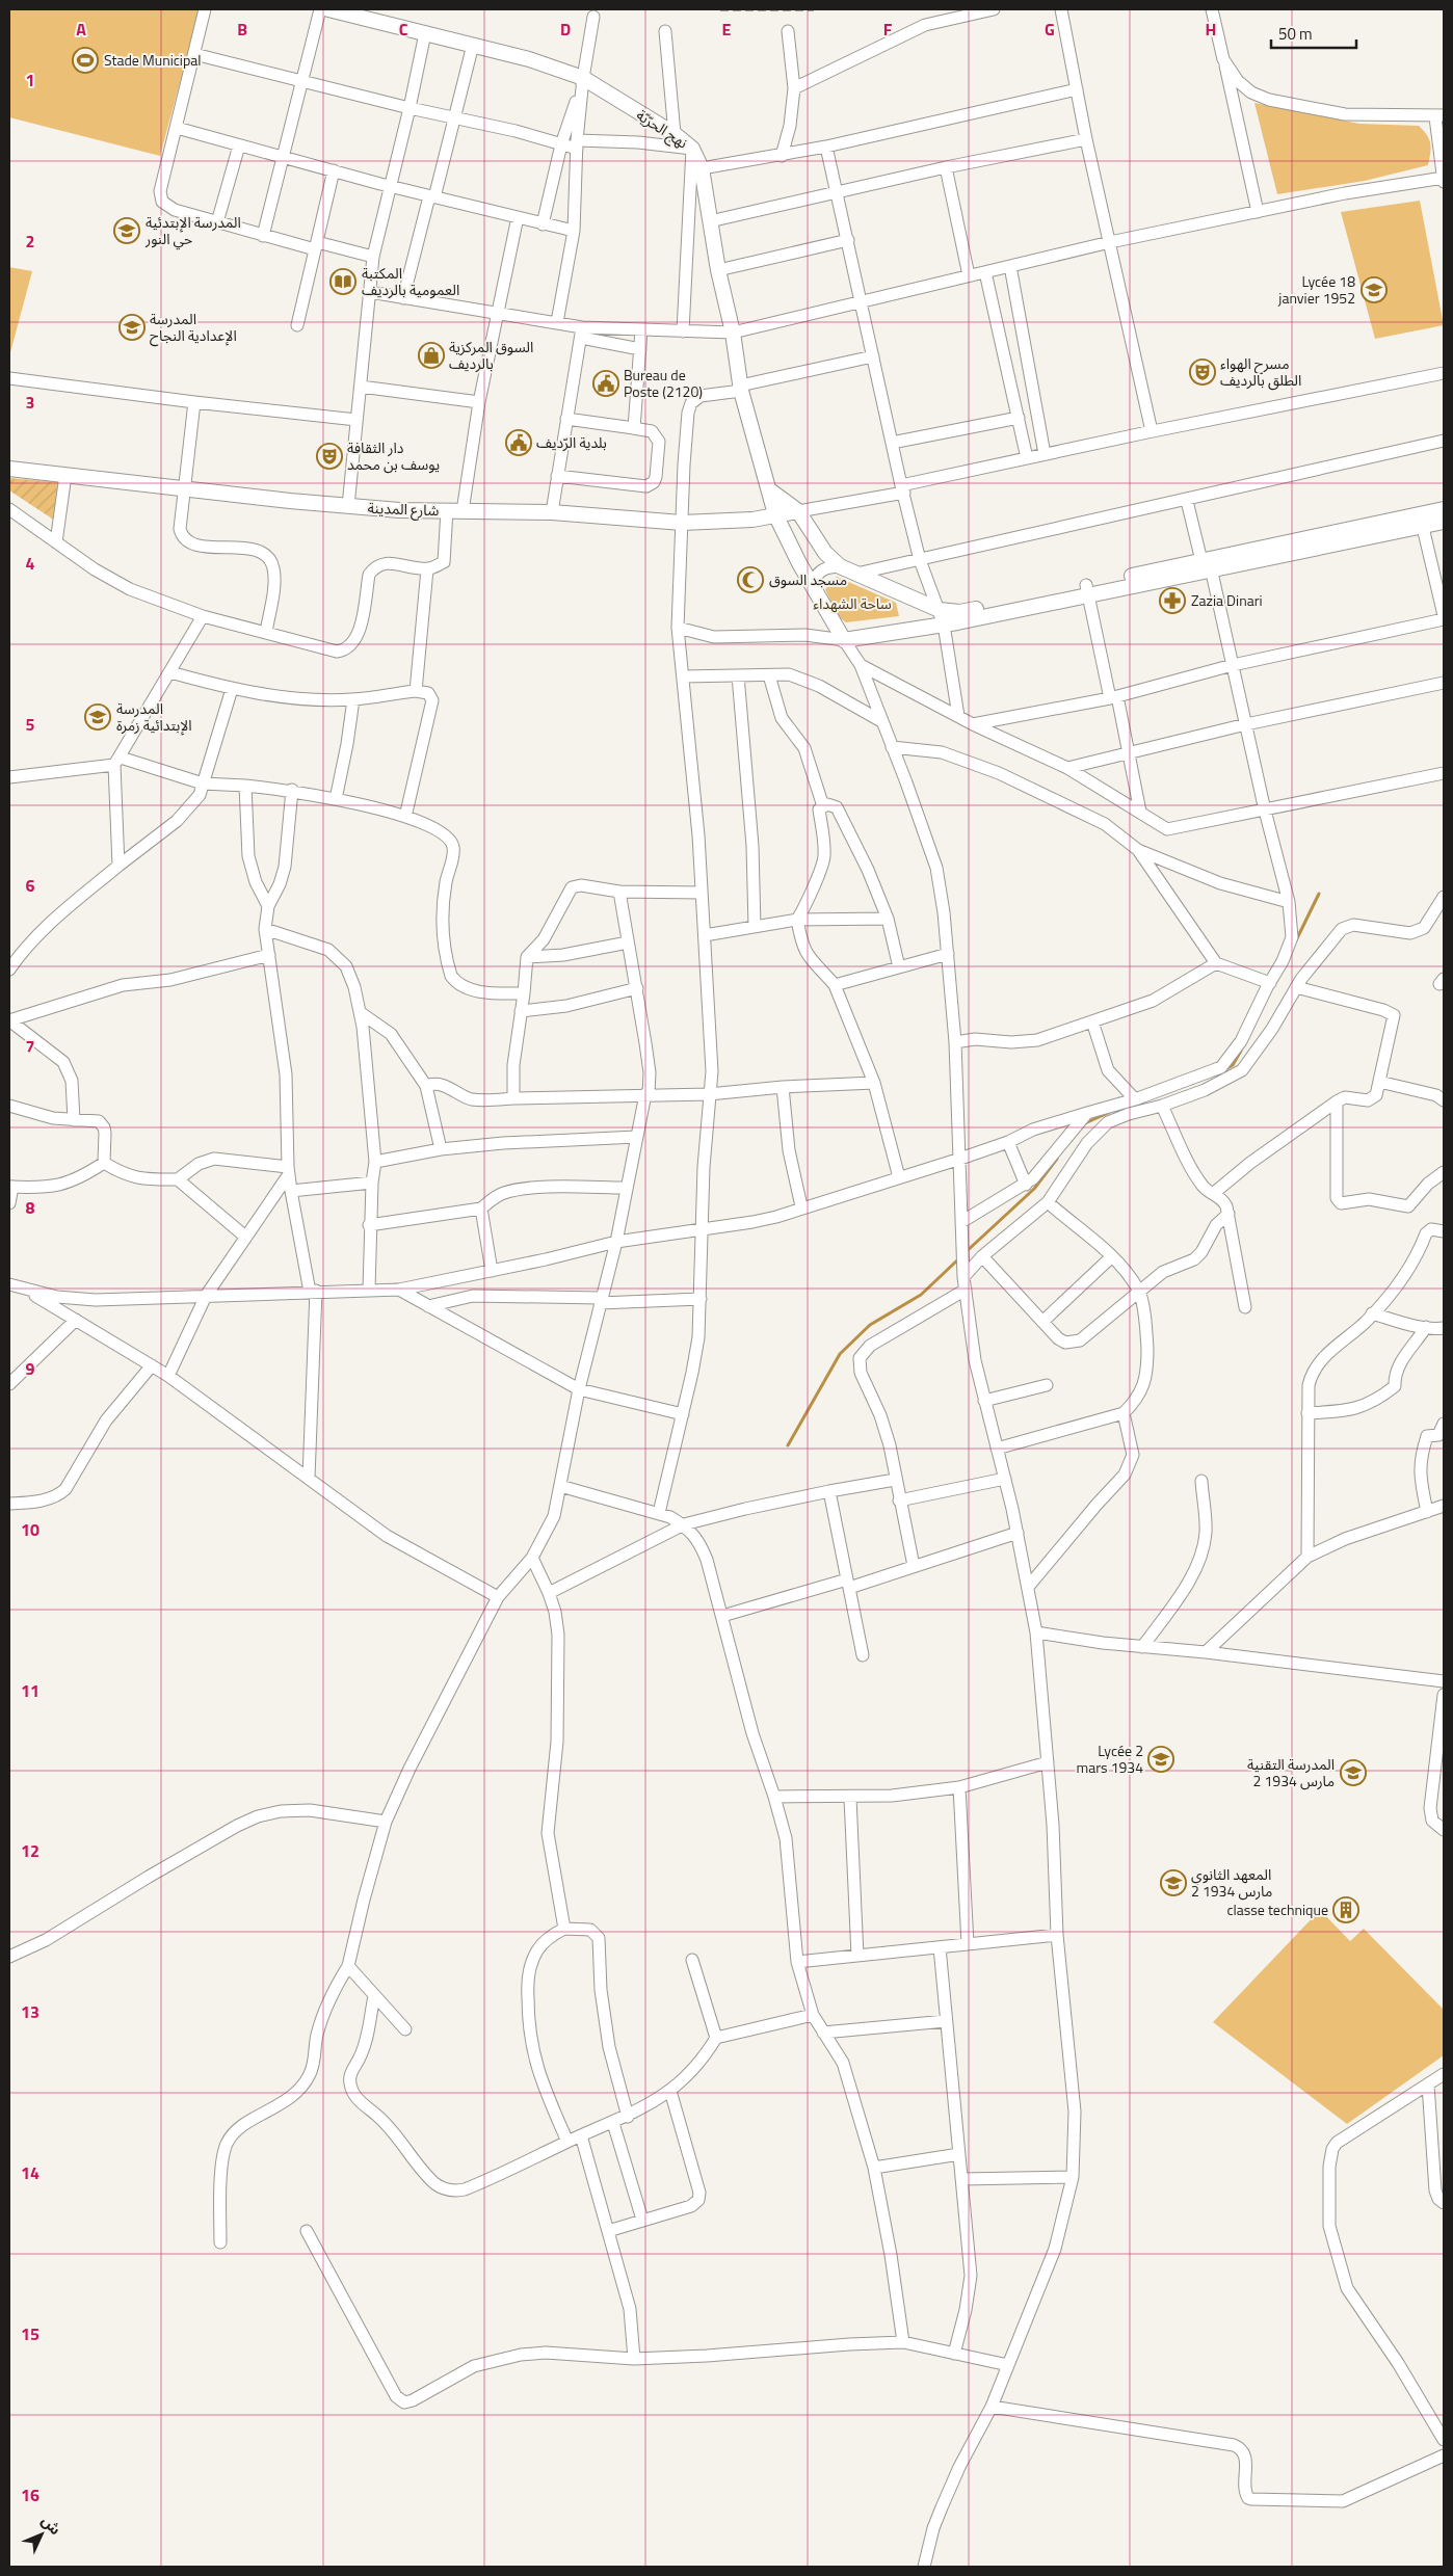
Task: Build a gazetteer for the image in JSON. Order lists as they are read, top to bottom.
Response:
{
  "streets": {
    "street": ["نهج الحرّيّة", "شارع المدينة"]
  },
  "crossings": [
    ["نهج الحرّيّة", "شارع المدينة"]
  ],
  "parks": ["ساحة الشهداء"],
  "places": {
    "sports": ["Stade Municipal"],
    "school or university": [
      "المدرسة الإبتدئية حي النور",
      "Lycée 18 janvier 1952",
      "المدرسة الإعدادية النجاح",
      "المدرسة الإبتدائية زمرة",
      "Lycée 2 mars 1934",
      "المدرسة التقنية 2 مارس 1934",
      "المعهد الثانوي 2 مارس 1934"
    ],
    "library": ["المكتبة العمومية بالرديف"],
    "shop": ["السوق المركزية بالرديف"],
    "theatre": ["مسرح الهواء الطلق بالرديف", "دار الثقافة يوسف بن محمد"],
    "public building": ["Bureau de Poste (2120)", "بلدية الرّديف"],
    "mosque": ["مسجد السوق"],
    "pharmacy": ["Zazia Dinari"],
    "building": ["classe technique"]
  },
  "scale_bar": "50 m",
  "north": "top right",
  "grid": {
    "columns": [
      "A",
      "B",
      "C",
      "D",
      "E",
      "F",
      "G",
      "H"
    ],
    "rows": [
      "1",
      "2",
      "3",
      "4",
      "5",
      "6",
      "7",
      "8",
      "9",
      "10",
      "11",
      "12",
      "13",
      "14",
      "15",
      "16"
    ]
  }
}
